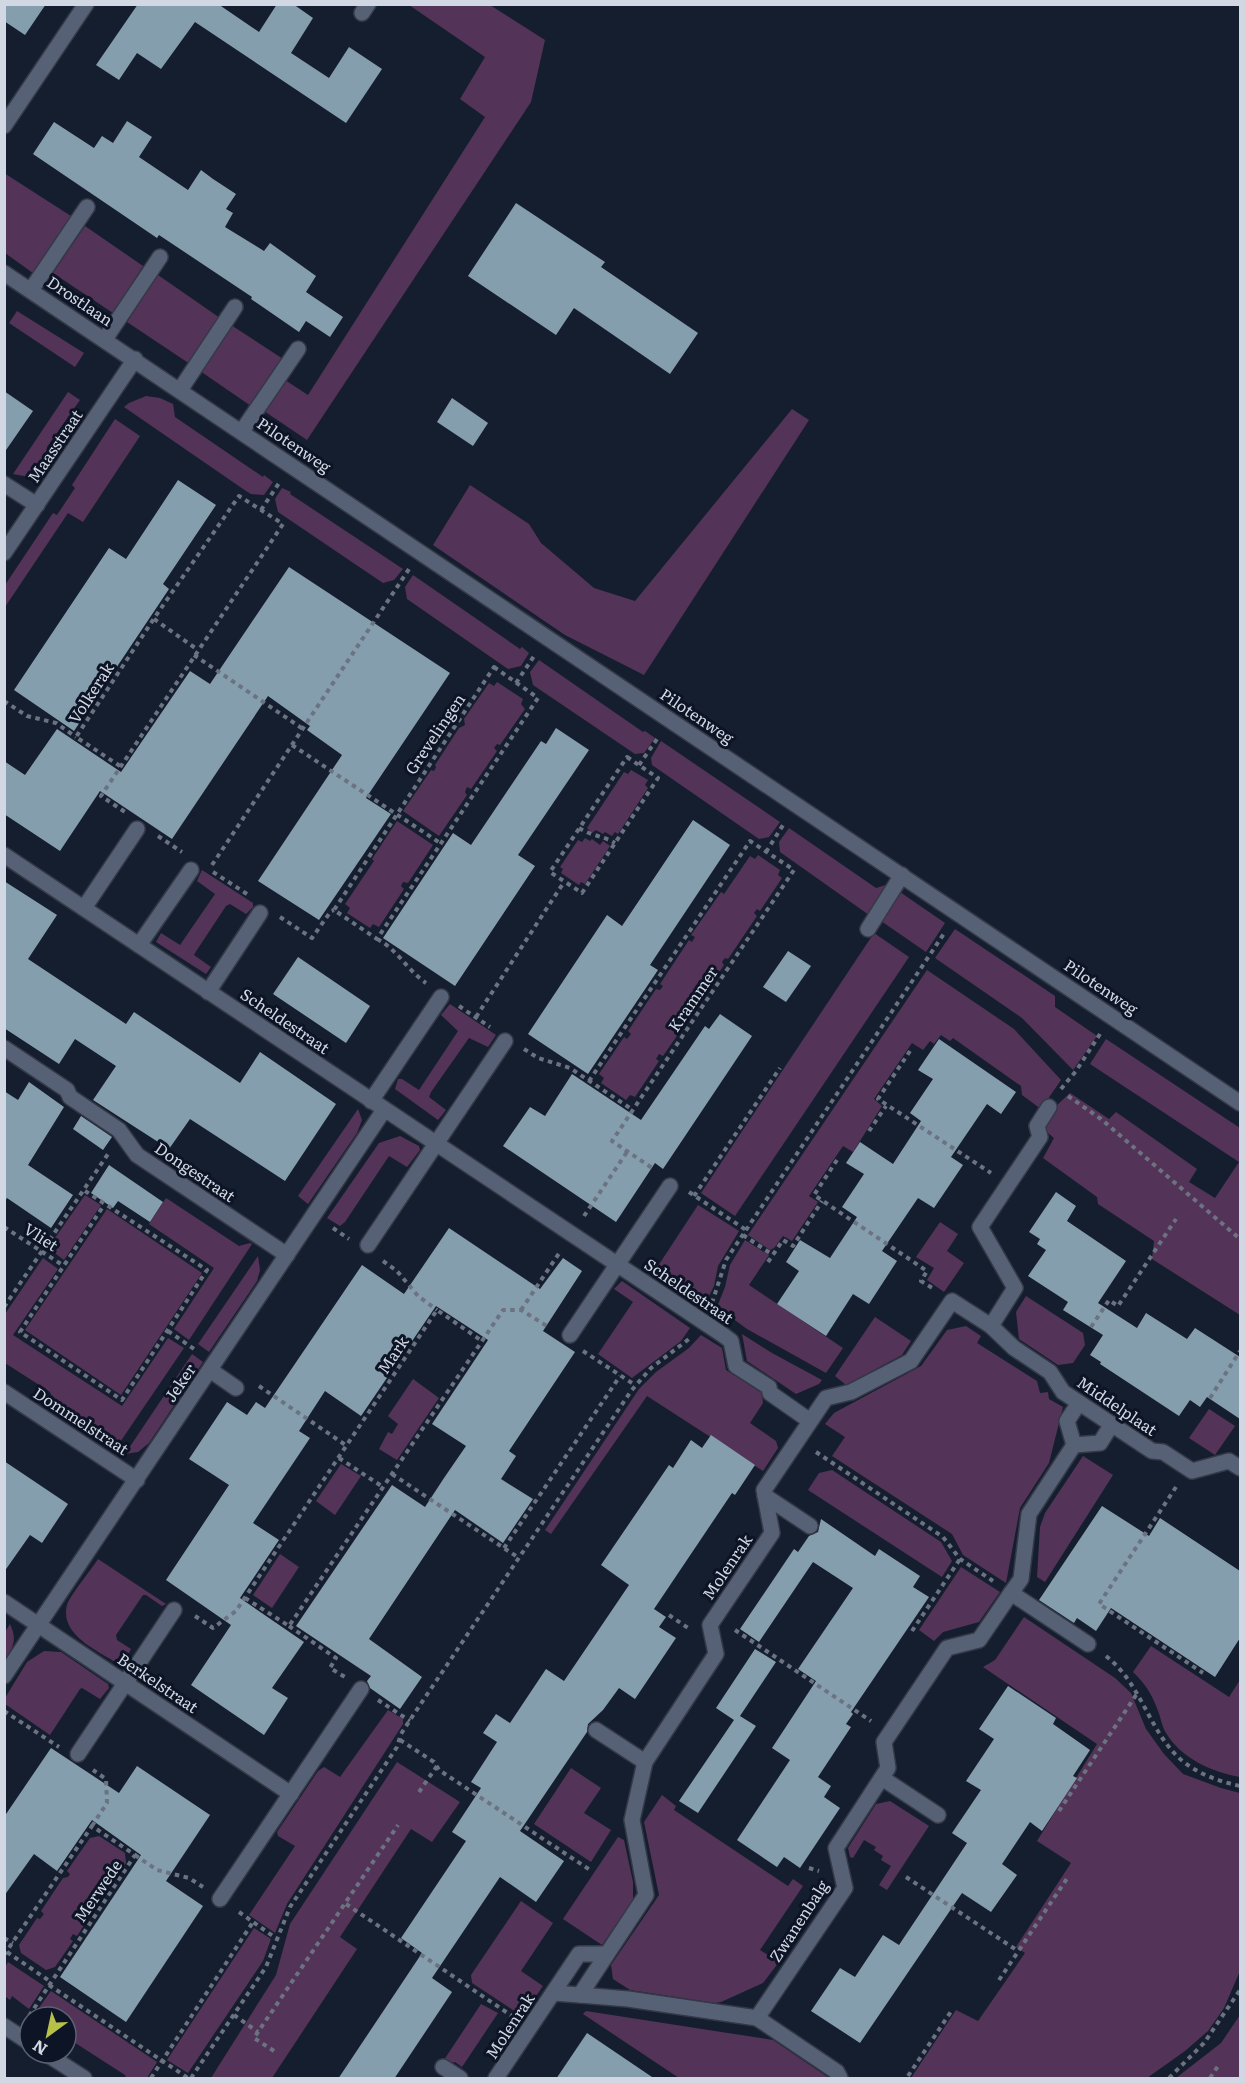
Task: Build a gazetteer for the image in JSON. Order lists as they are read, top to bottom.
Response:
{
  "streets": {
    "street": [
      "Drostlaan",
      "Pilotenweg",
      "Maasstraat",
      "Scheldestraat",
      "Dongestraat",
      "Jeker",
      "Middelplaat",
      "Dommelstraat",
      "Molenrak",
      "Berkelstraat",
      "Zwanenbalg"
    ],
    "path": [
      "Volkerak",
      "Grevelingen",
      "Krammer",
      "Vliet",
      "Mark",
      "Merwede"
    ]
  },
  "crossings": [
    ["Drostlaan", "Pilotenweg"],
    ["Drostlaan", "Maasstraat"],
    ["Pilotenweg", "Maasstraat"],
    ["Scheldestraat", "Jeker"],
    ["Scheldestraat", "Middelplaat"],
    ["Dongestraat", "Jeker"],
    ["Jeker", "Dommelstraat"],
    ["Jeker", "Berkelstraat"]
  ],
  "north": "bottom left"
}
